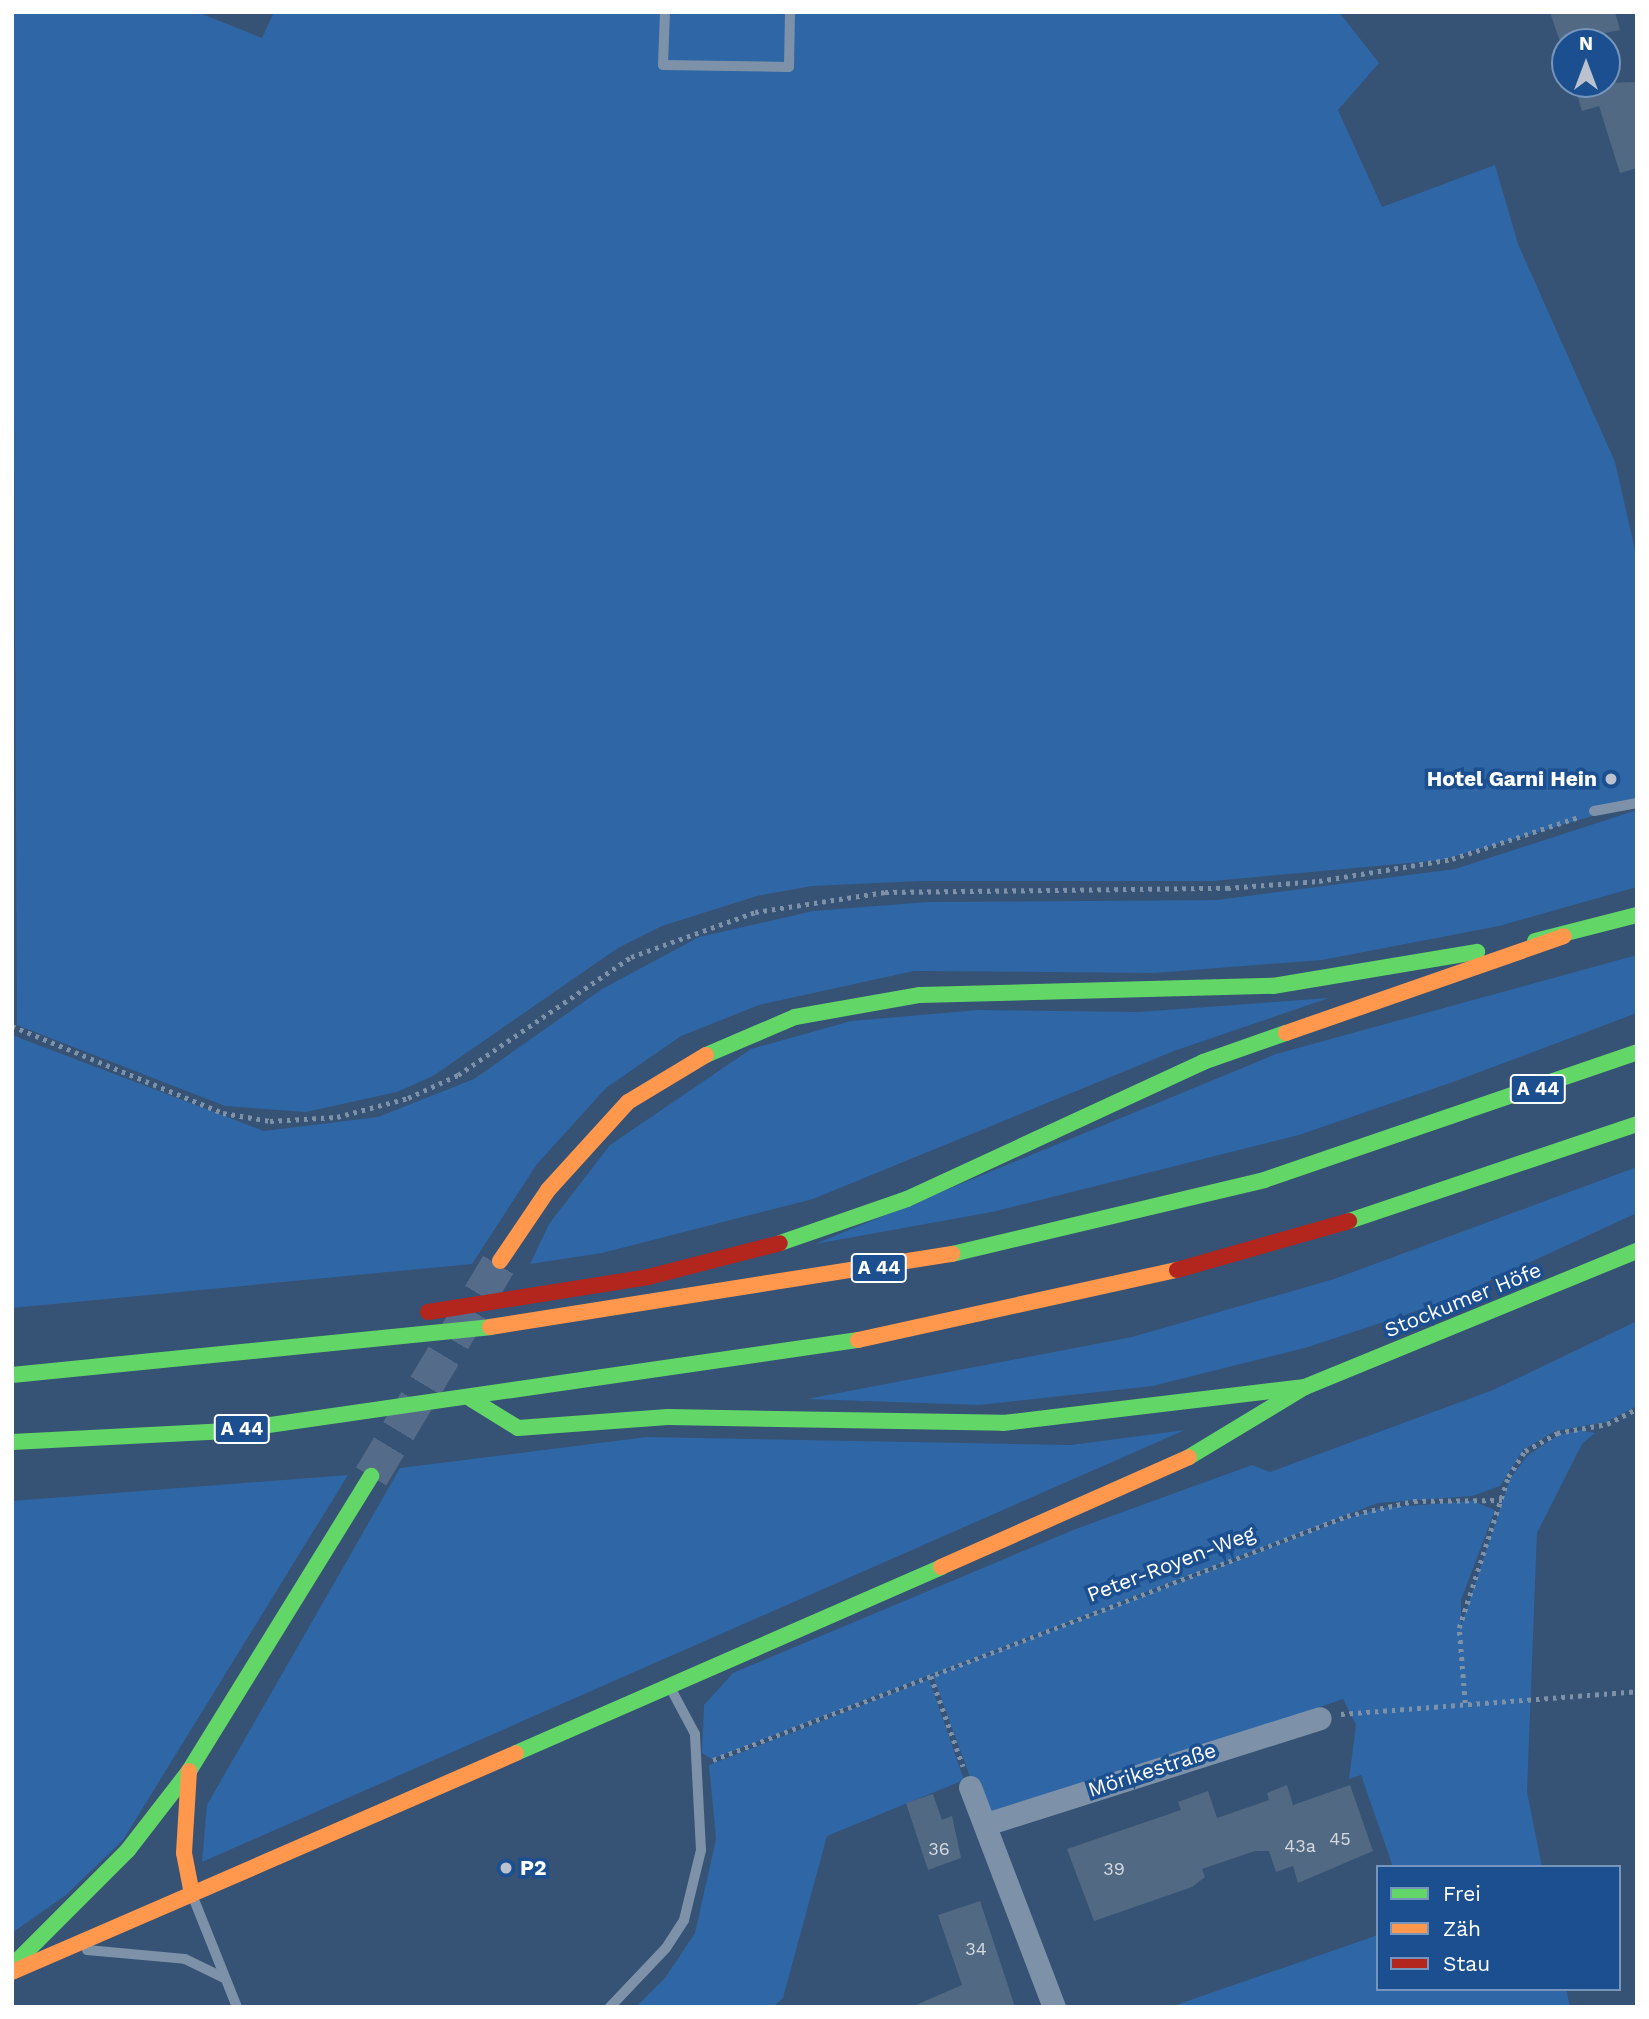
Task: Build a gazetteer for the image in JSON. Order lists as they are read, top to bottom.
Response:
{
  "streets": {
    "main road": ["A 44", "Stockumer Höfe"],
    "street": ["Mörikestraße"],
    "path": ["Peter-Royen-Weg"]
  },
  "places": ["Hotel Garni Hein", "P2"],
  "house_numbers": [
    "45",
    "43a",
    "36",
    "39",
    "34"
  ],
  "legend": ["Frei", "Zäh", "Stau"],
  "north": "top"
}
